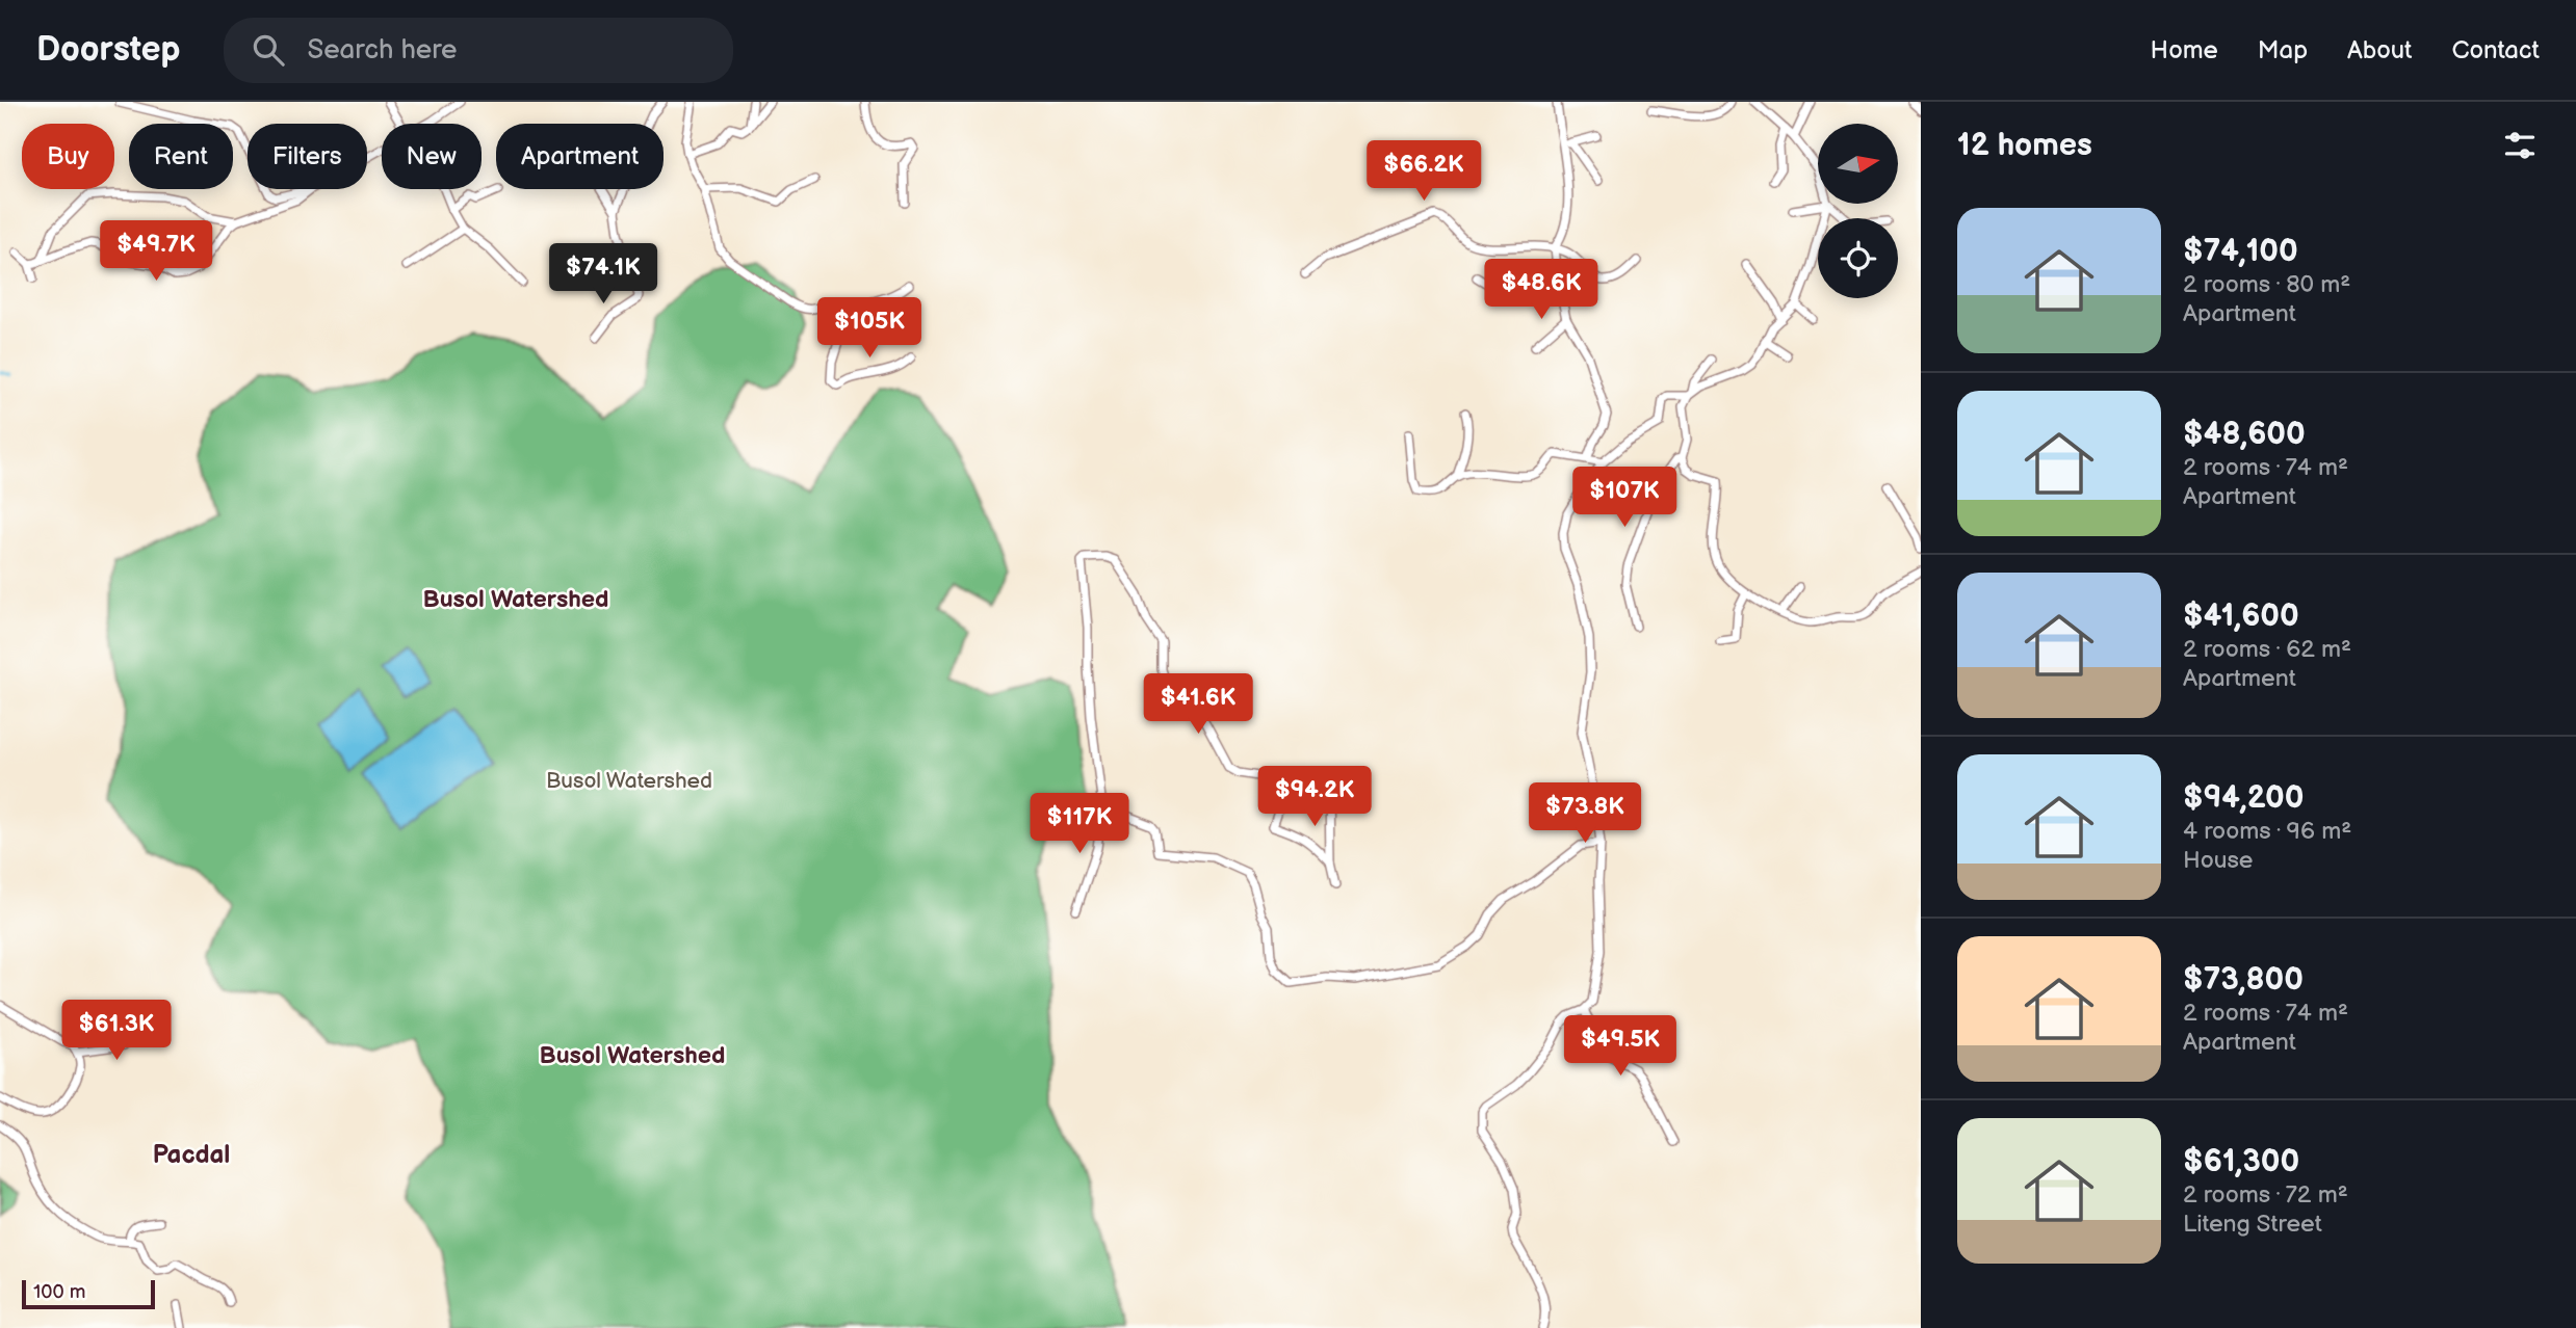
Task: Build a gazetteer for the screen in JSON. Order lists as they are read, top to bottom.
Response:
{
  "districts": ["Busol Watershed", "Busol Watershed", "Pacdal"],
  "parks": ["Busol Watershed"],
  "scale_bar": "100 m",
  "north": "right",
  "page": {
    "header": "Doorstep",
    "search": "Search here",
    "nav": [
      "Home",
      "Map",
      "About",
      "Contact"
    ],
    "heading": "12 homes",
    "chip": [
      "Buy",
      "Rent",
      "Filters",
      "New",
      "Apartment"
    ],
    "price": [
      "$66.2K",
      "$49.7K",
      "$74.1K",
      "$48.6K",
      "$105K",
      "$107K",
      "$41.6K",
      "$94.2K",
      "$73.8K",
      "$117K",
      "$61.3K",
      "$49.5K"
    ],
    "list": [
      {
        "name": "$74,100",
        "note": "2 rooms · 80 m² · Apartment"
      },
      {
        "name": "$48,600",
        "note": "2 rooms · 74 m² · Apartment"
      },
      {
        "name": "$41,600",
        "note": "2 rooms · 62 m² · Apartment"
      },
      {
        "name": "$94,200",
        "note": "4 rooms · 96 m² · House"
      },
      {
        "name": "$73,800",
        "note": "2 rooms · 74 m² · Apartment"
      },
      {
        "name": "$61,300",
        "note": "2 rooms · 72 m² · Liteng Street"
      }
    ],
    "scale": "100 m"
  }
}
